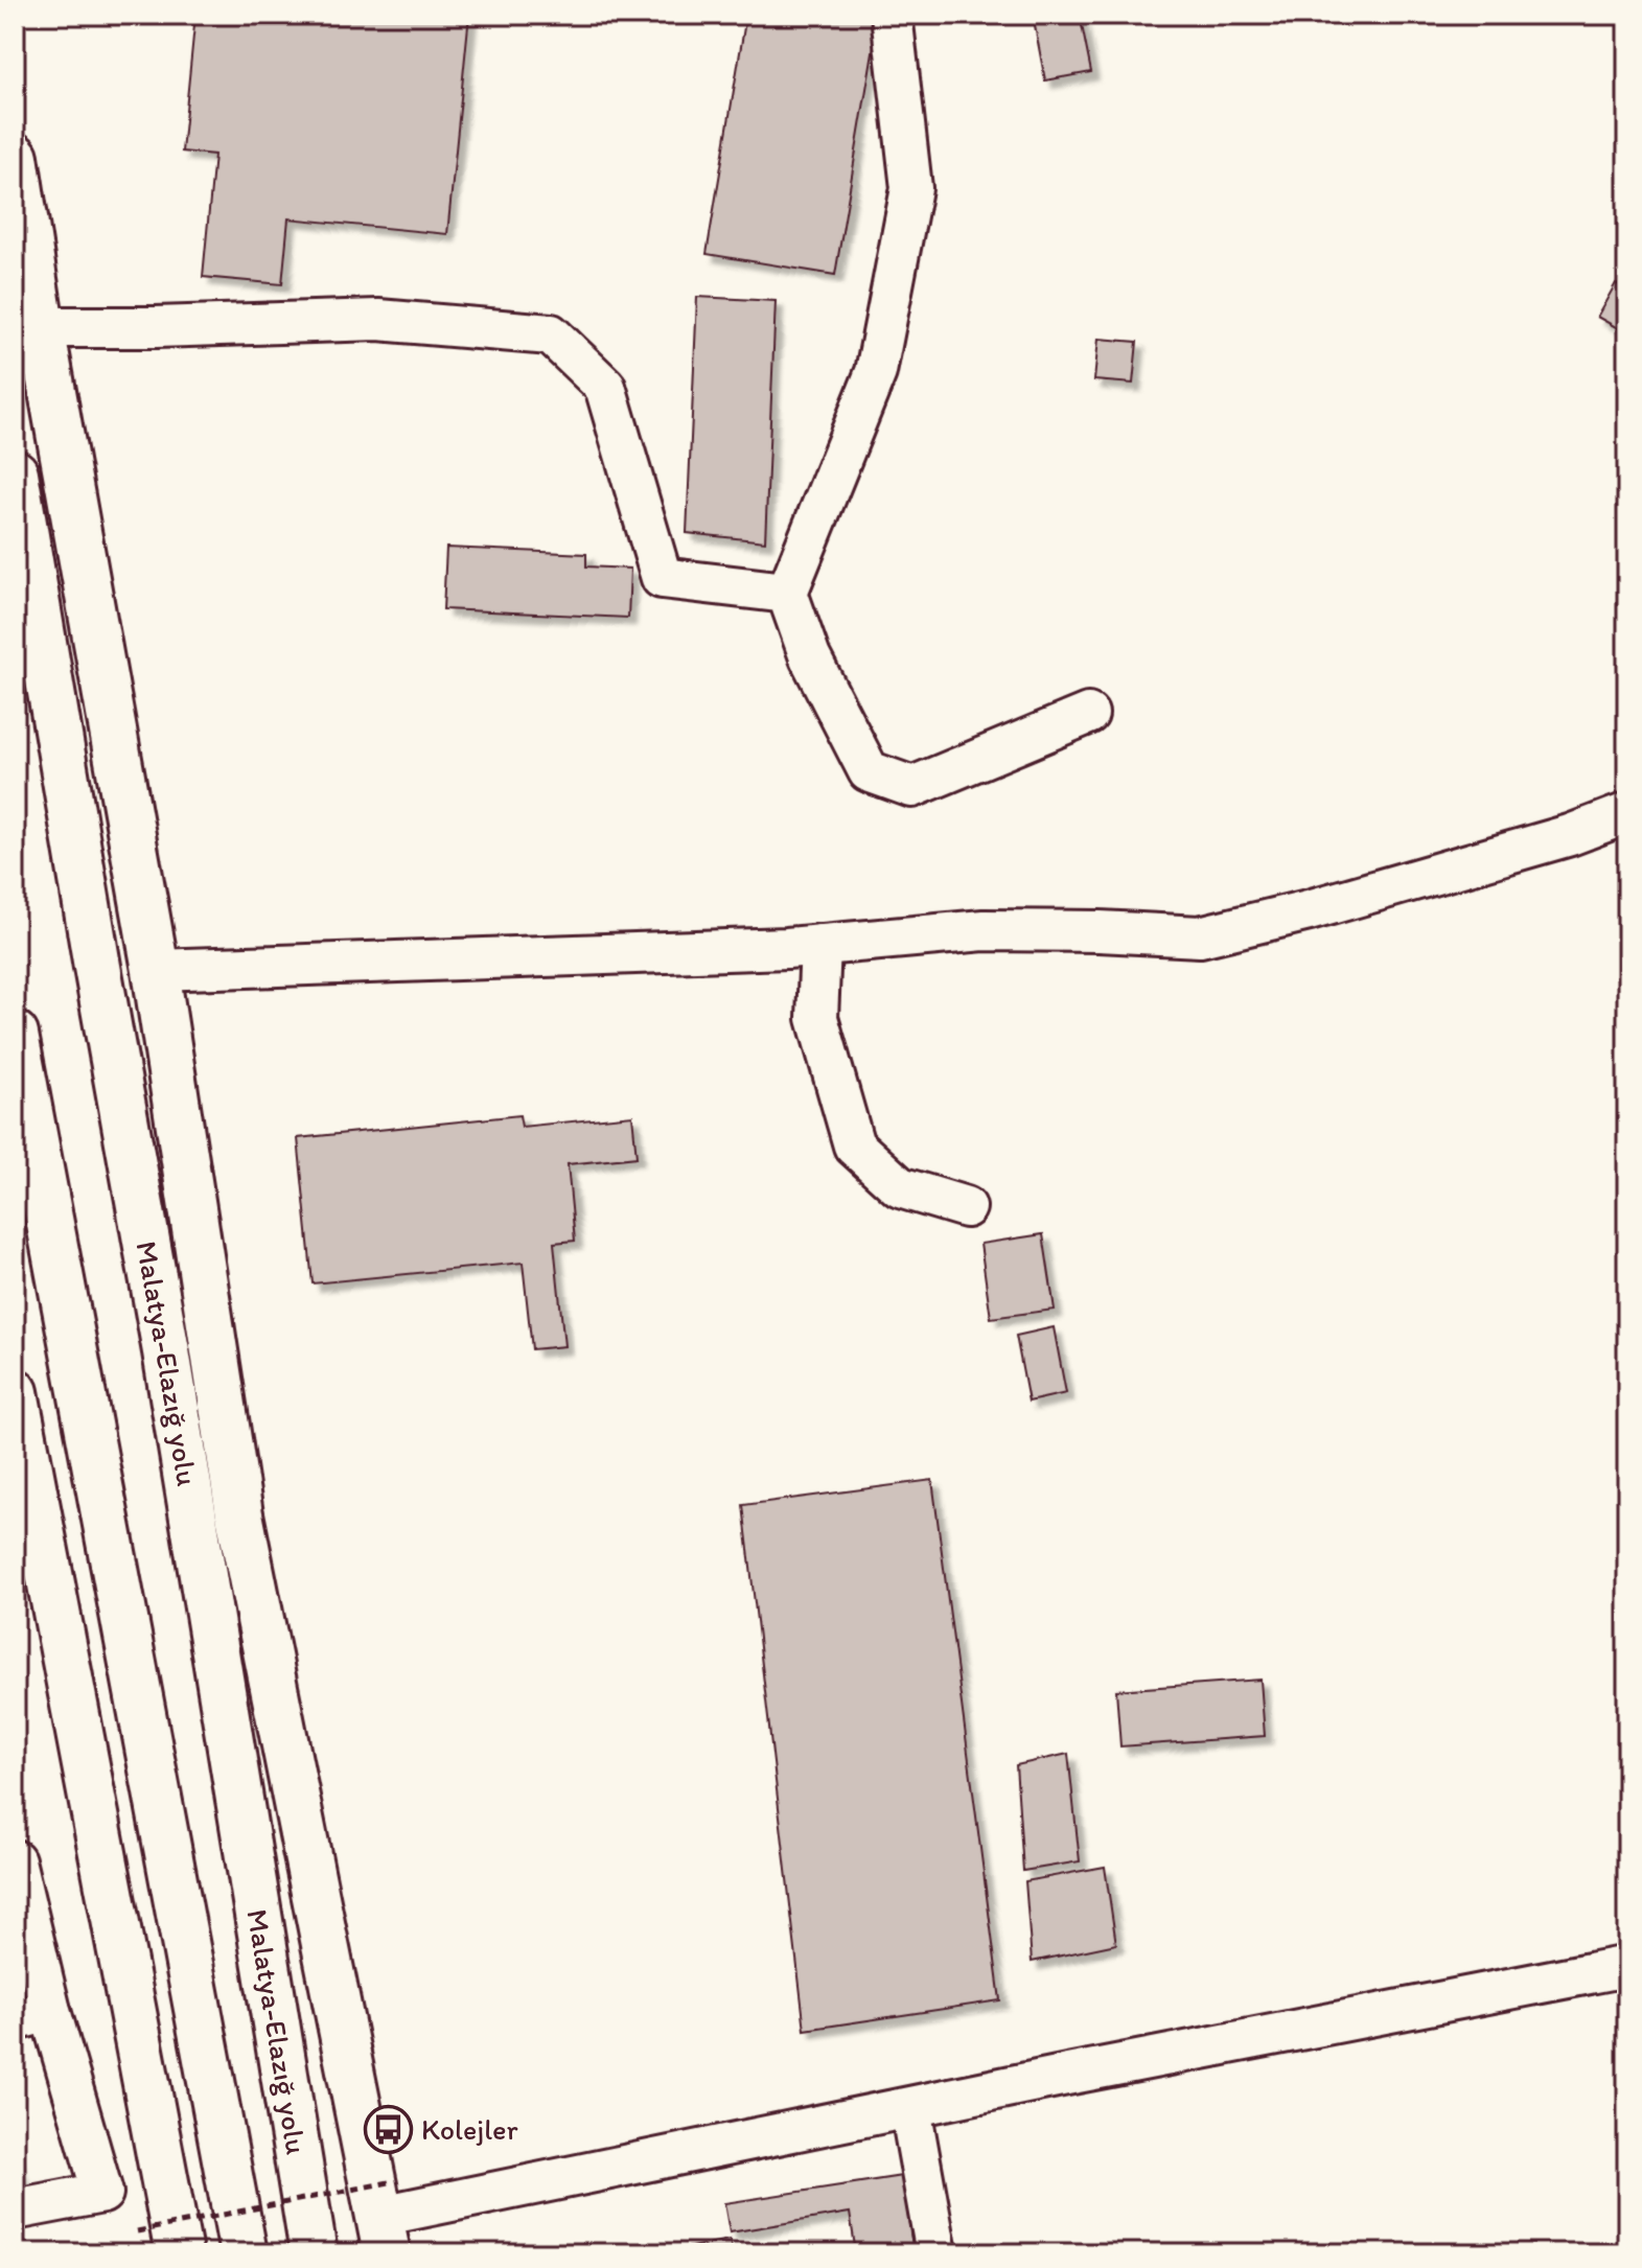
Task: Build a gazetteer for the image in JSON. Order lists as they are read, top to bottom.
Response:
{
  "streets": {
    "main road": ["Malatya-Elazığ yolu"]
  },
  "places": {
    "bus stop": ["Kolejler"]
  }
}
